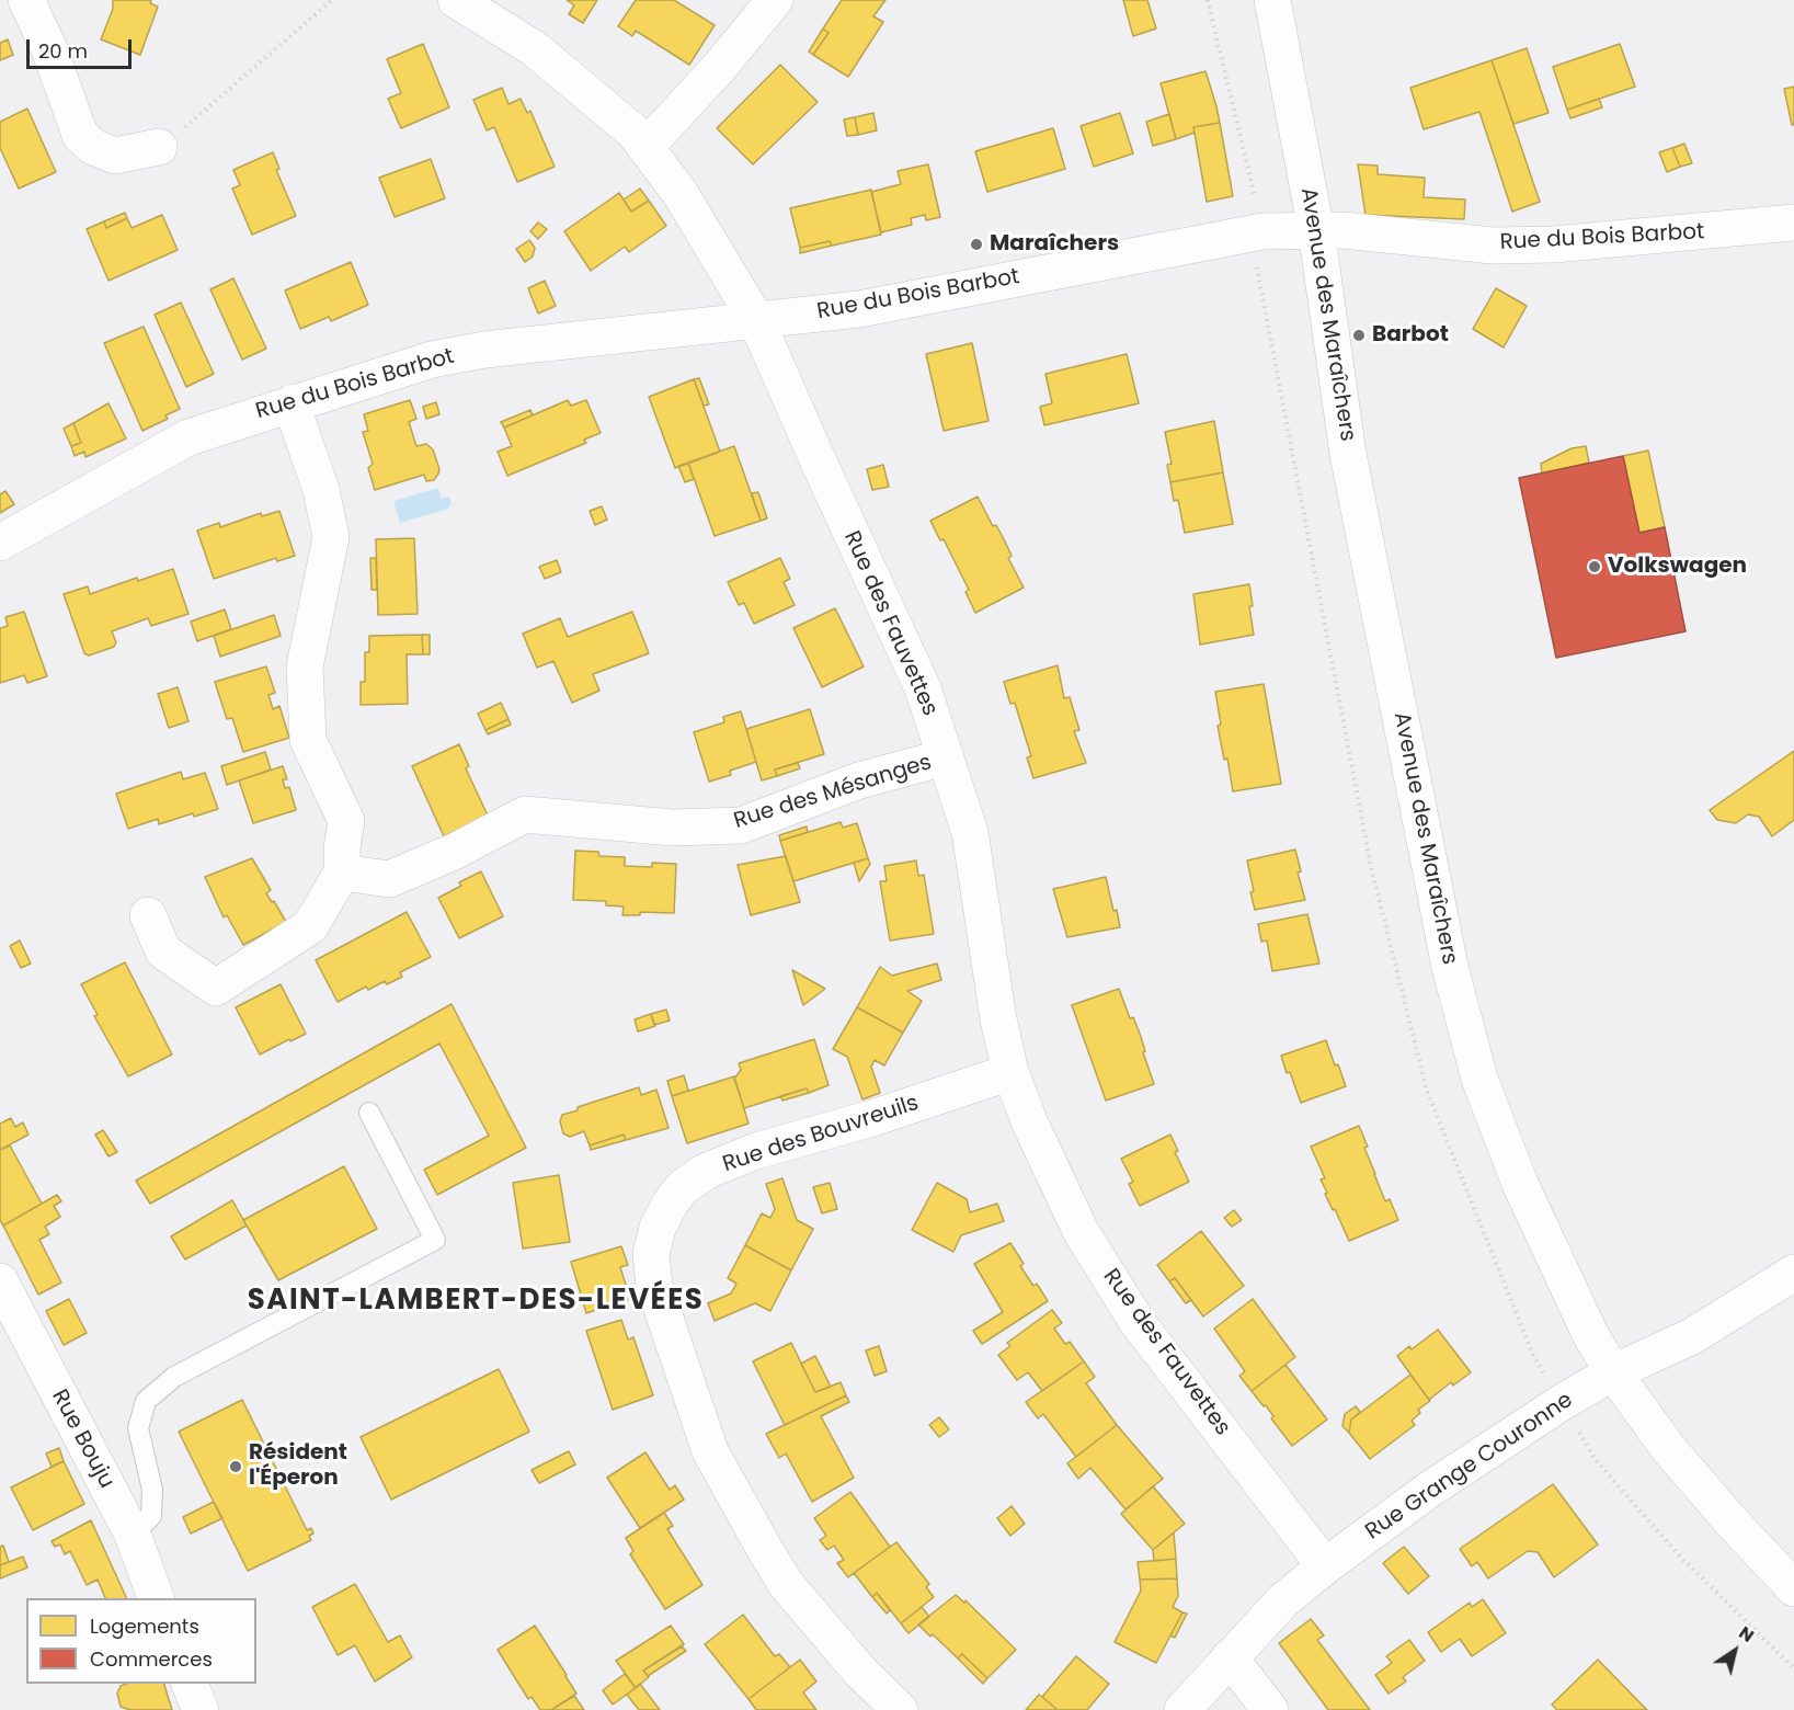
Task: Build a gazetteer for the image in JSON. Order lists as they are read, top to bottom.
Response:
{
  "streets": {
    "street": [
      "Rue du Bois Barbot",
      "Avenue des Maraîchers",
      "Rue des Fauvettes",
      "Rue des Mésanges",
      "Rue des Bouvreuils",
      "Rue Bouju",
      "Rue Grange Couronne"
    ]
  },
  "crossings": [
    ["Rue du Bois Barbot", "Avenue des Maraîchers"],
    ["Rue du Bois Barbot", "Rue des Fauvettes"],
    ["Avenue des Maraîchers", "Rue Grange Couronne"],
    ["Rue des Fauvettes", "Rue des Mésanges"],
    ["Rue des Fauvettes", "Rue des Bouvreuils"],
    ["Rue des Fauvettes", "Rue Grange Couronne"]
  ],
  "districts": ["SAINT-LAMBERT-DES-LEVÉES"],
  "places": [
    "Maraîchers",
    "Barbot",
    "Volkswagen",
    "Résident l'Éperon"
  ],
  "legend": ["Logements", "Commerces"],
  "scale_bar": "20 m",
  "north": "top right"
}
